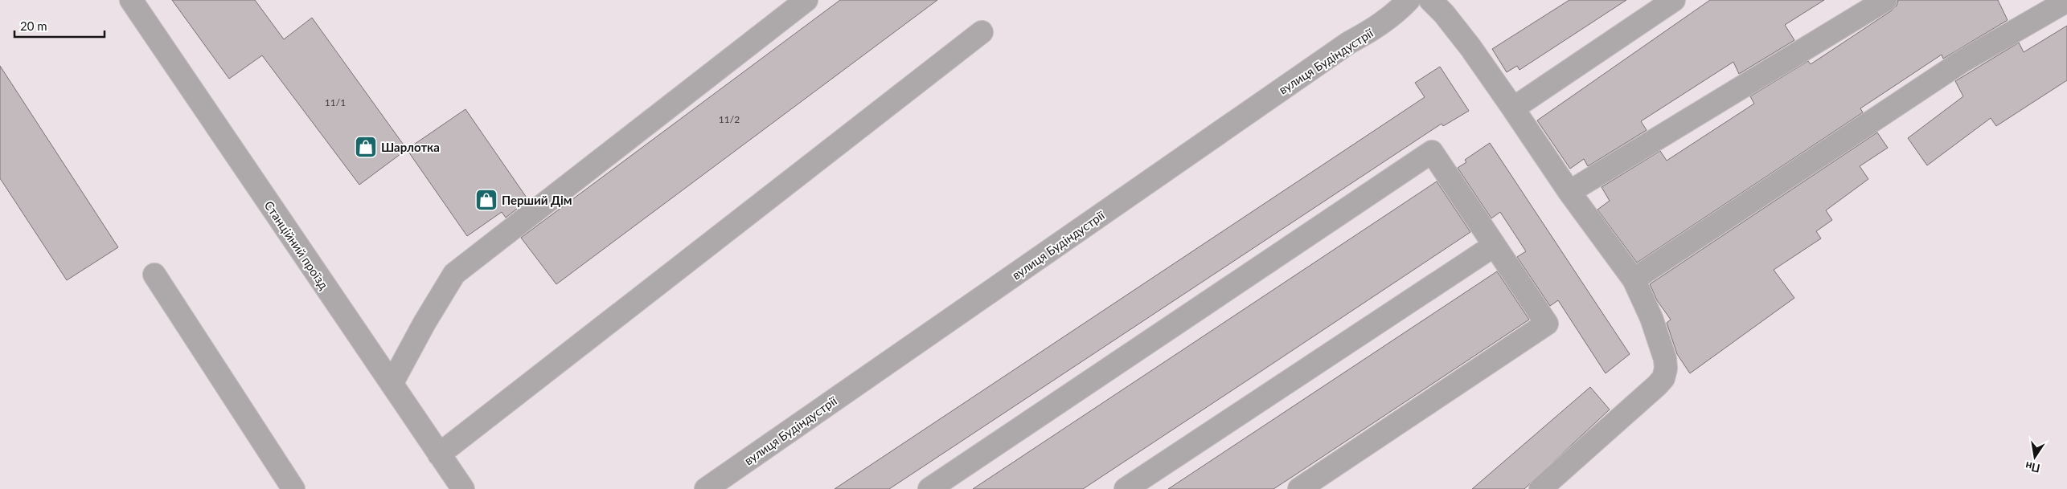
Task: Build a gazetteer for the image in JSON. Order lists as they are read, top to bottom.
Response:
{
  "streets": {
    "street": ["вулиця Будіндустрії", "Станційний проїзд"]
  },
  "places": {
    "shop": ["Шарлотка", "Перший Дім"]
  },
  "house_numbers": ["11/1", "11/2"],
  "scale_bar": "20 m",
  "north": "bottom"
}
